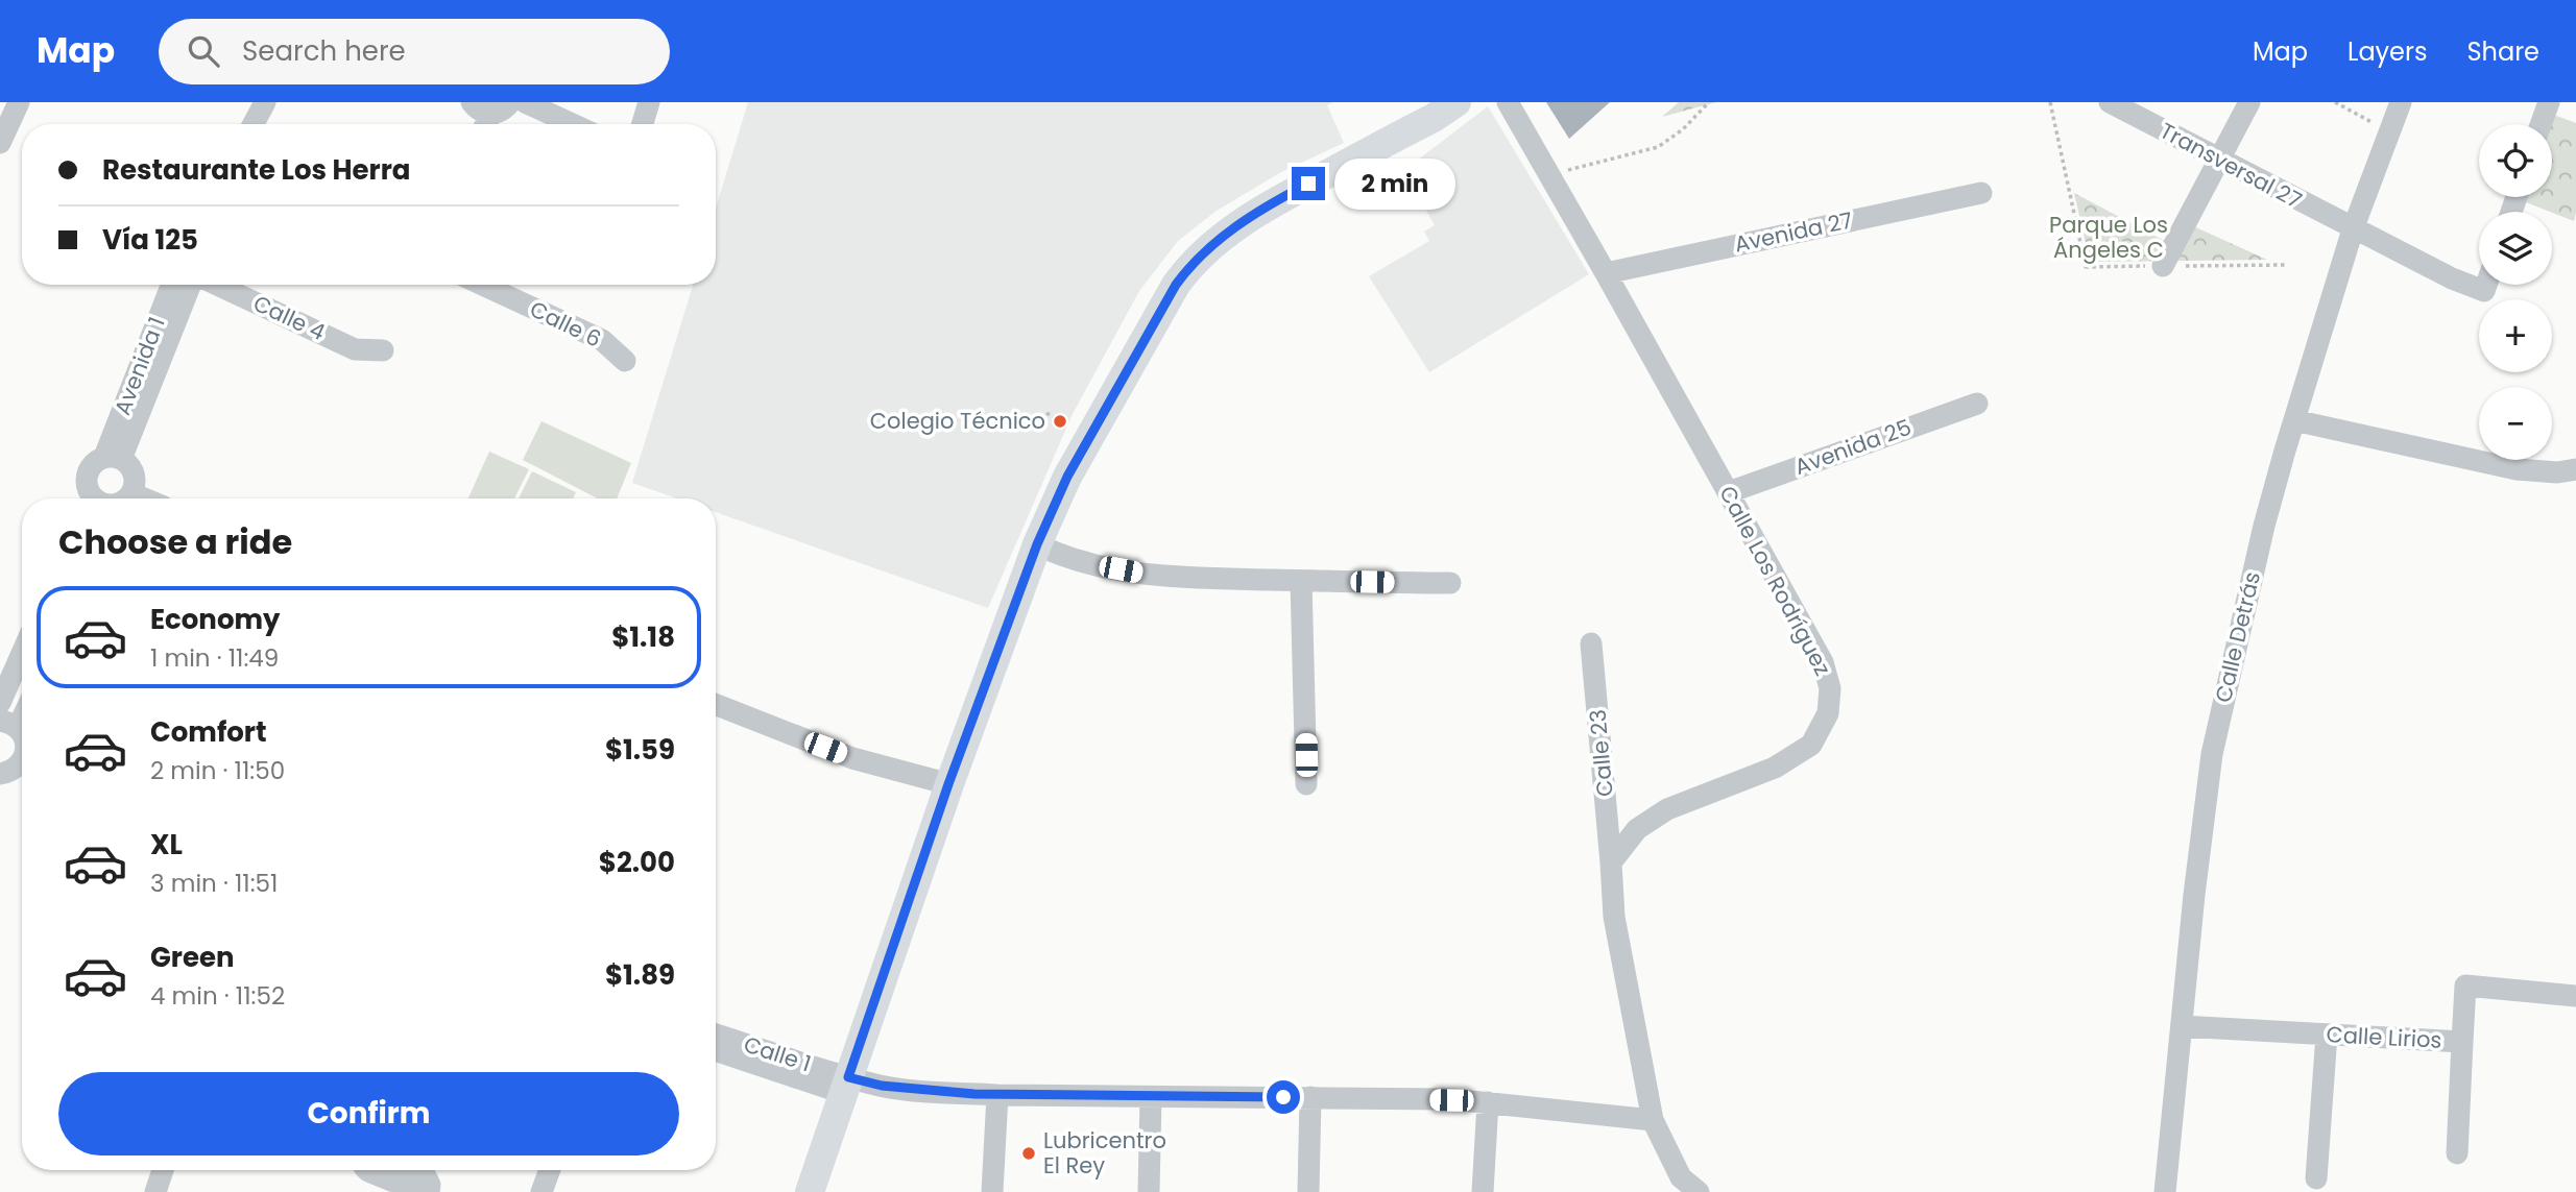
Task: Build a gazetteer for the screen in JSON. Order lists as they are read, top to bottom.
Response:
{
  "streets": {
    "street": [
      "Transversal 27",
      "Avenida 27",
      "Calle 4",
      "Calle 6",
      "Avenida 1",
      "Avenida 25",
      "Calle Los Rodríguez",
      "Calle Detrás",
      "Calle 23",
      "Calle Lirios",
      "Calle 1"
    ]
  },
  "crossings": [
    ["Transversal 27", "Calle Detrás"],
    ["Avenida 27", "Calle Los Rodríguez"],
    ["Avenida 25", "Calle Los Rodríguez"],
    ["Calle Los Rodríguez", "Calle 23"],
    ["Calle Detrás", "Calle Lirios"]
  ],
  "parks": ["Parque Los Ángeles C"],
  "places": ["Colegio Técnico", "Lubricentro El Rey"],
  "page": {
    "header": "Map",
    "search": "Search here",
    "nav": ["Map", "Layers", "Share"],
    "map_buttons": ["+", "−"],
    "banner": ["Restaurante Los Herra", "Vía 125"],
    "bubble": "2 min",
    "heading": "Choose a ride",
    "list": [
      {
        "name": "Economy",
        "note": "1 min · 11:49",
        "value": "$1.18"
      },
      {
        "name": "Comfort",
        "note": "2 min · 11:50",
        "value": "$1.59"
      },
      {
        "name": "XL",
        "note": "3 min · 11:51",
        "value": "$2.00"
      },
      {
        "name": "Green",
        "note": "4 min · 11:52",
        "value": "$1.89"
      }
    ],
    "buttons": "Confirm"
  }
}
